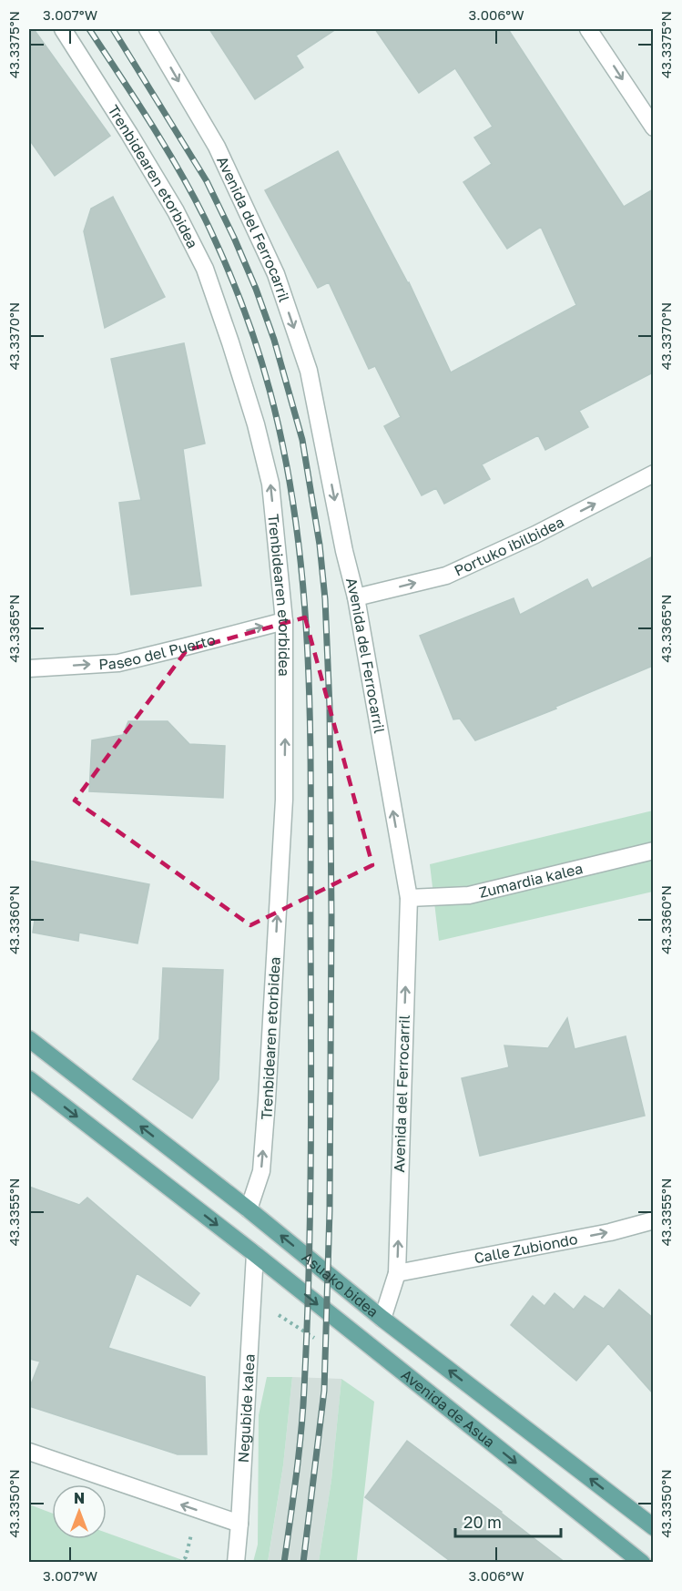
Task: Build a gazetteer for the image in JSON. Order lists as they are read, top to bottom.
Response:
{
  "streets": {
    "main road": ["Asuako bidea", "Avenida de Asua"],
    "street": [
      "Trenbidearen etorbidea",
      "Avenida del Ferrocarril",
      "Portuko ibilbidea",
      "Paseo del Puerto",
      "Zumardia kalea",
      "Calle Zubiondo",
      "Negubide kalea"
    ]
  },
  "crossings": [
    ["Trenbidearen etorbidea", "Paseo del Puerto"],
    ["Trenbidearen etorbidea", "Asuako bidea"],
    ["Avenida del Ferrocarril", "Portuko ibilbidea"],
    ["Avenida del Ferrocarril", "Zumardia kalea"],
    ["Avenida del Ferrocarril", "Calle Zubiondo"],
    ["Avenida del Ferrocarril", "Asuako bidea"],
    ["Negubide kalea", "Avenida de Asua"]
  ],
  "one_way": [
    "Trenbidearen etorbidea",
    "Portuko ibilbidea",
    "Paseo del Puerto",
    "Calle Zubiondo",
    "Avenida de Asua"
  ],
  "scale_bar": "20 m",
  "north": "top",
  "coordinates": [
    "3.007°W",
    "3.006°W",
    "43.3375°N",
    "43.3370°N",
    "43.3365°N",
    "43.3360°N",
    "43.3355°N",
    "43.3350°N"
  ]
}
